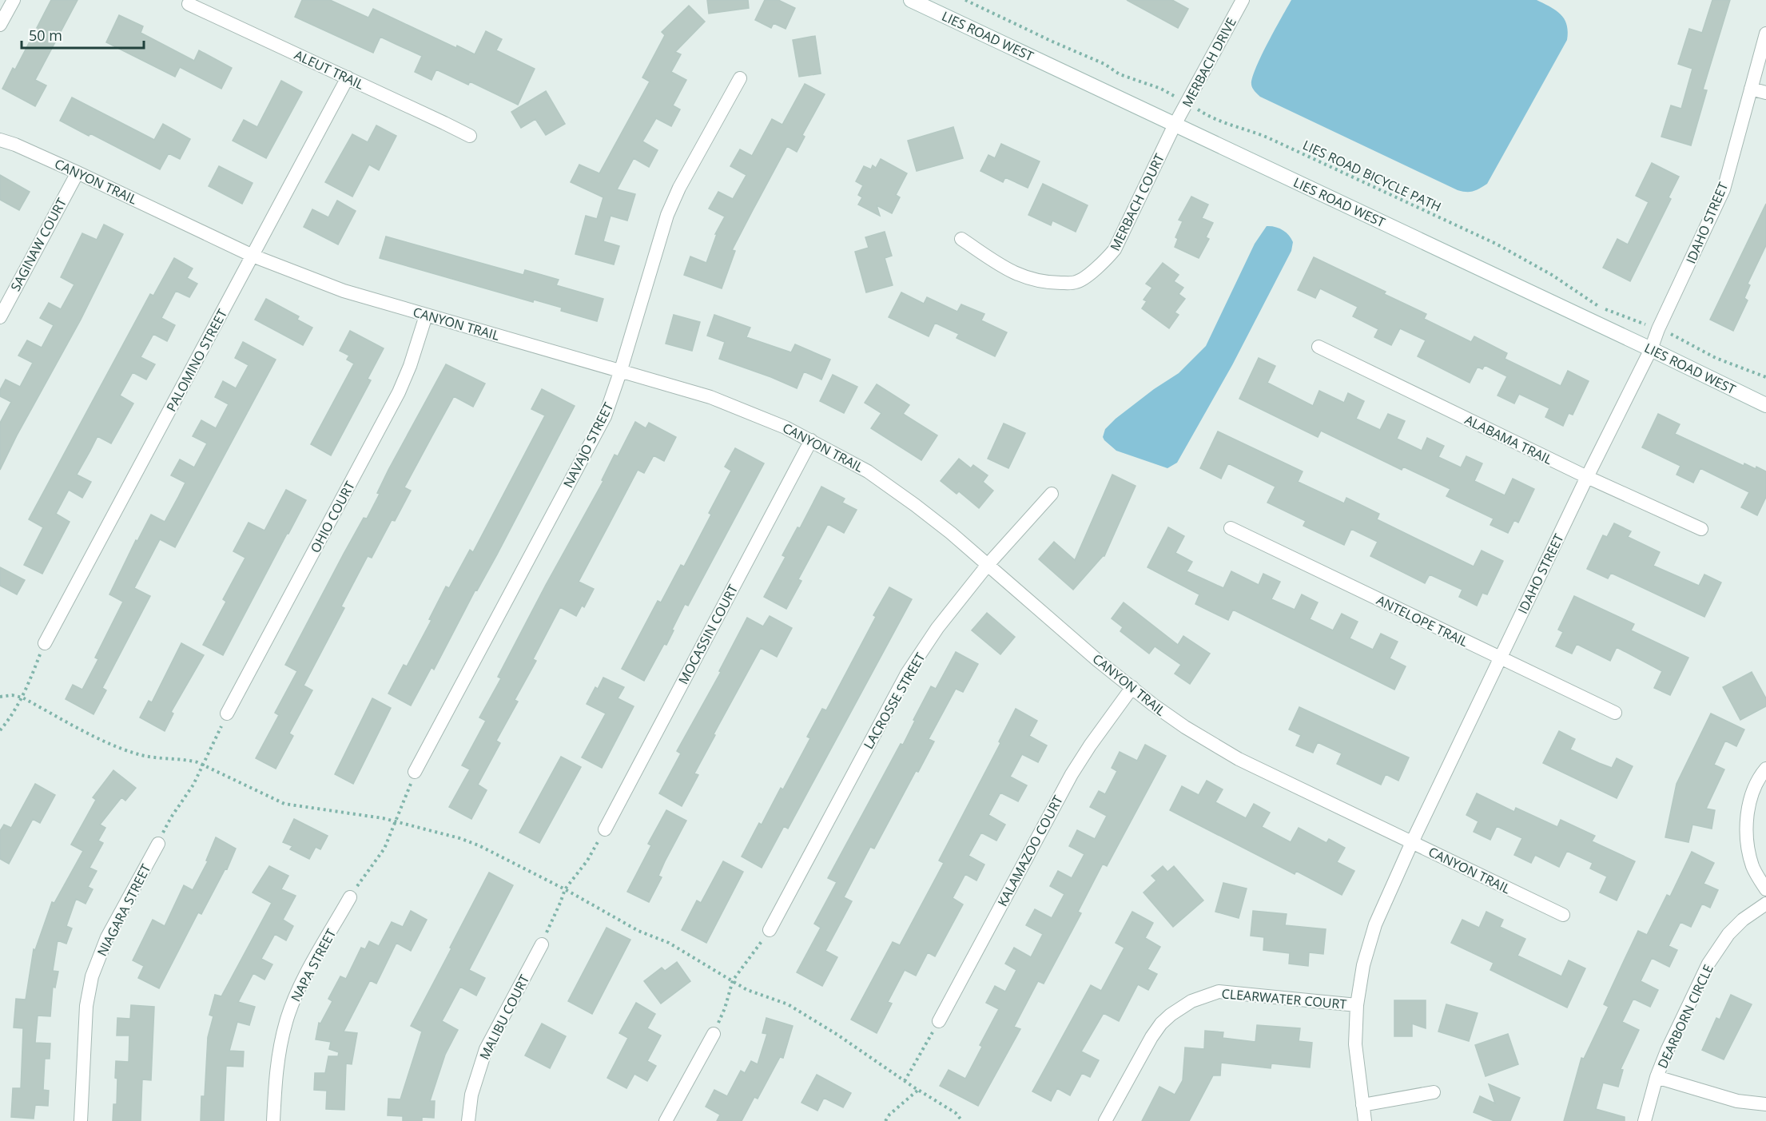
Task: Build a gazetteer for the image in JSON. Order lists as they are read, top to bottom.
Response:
{
  "streets": {
    "street": [
      "LIES ROAD WEST",
      "MERBACH DRIVE",
      "ALEUT TRAIL",
      "CANYON TRAIL",
      "MERBACH COURT",
      "IDAHO STREET",
      "SAGINAW COURT",
      "PALOMINO STREET",
      "ALABAMA TRAIL",
      "NAVAJO STREET",
      "OHIO COURT",
      "ANTELOPE TRAIL",
      "MOCASSIN COURT",
      "LACROSSE STREET",
      "KALAMAZOO COURT",
      "NIAGARA STREET",
      "NAPA STREET",
      "CLEARWATER COURT",
      "DEARBORN CIRCLE",
      "MALIBU COURT"
    ],
    "path": ["LIES ROAD BICYCLE PATH"]
  },
  "crossings": [
    ["LIES ROAD WEST", "MERBACH DRIVE"],
    ["LIES ROAD WEST", "MERBACH COURT"],
    ["LIES ROAD WEST", "IDAHO STREET"],
    ["MERBACH DRIVE", "LIES ROAD BICYCLE PATH"],
    ["MERBACH DRIVE", "MERBACH COURT"],
    ["ALEUT TRAIL", "PALOMINO STREET"],
    ["LIES ROAD BICYCLE PATH", "IDAHO STREET"],
    ["CANYON TRAIL", "IDAHO STREET"],
    ["CANYON TRAIL", "SAGINAW COURT"],
    ["CANYON TRAIL", "PALOMINO STREET"],
    ["CANYON TRAIL", "NAVAJO STREET"],
    ["CANYON TRAIL", "OHIO COURT"],
    ["CANYON TRAIL", "MOCASSIN COURT"],
    ["CANYON TRAIL", "LACROSSE STREET"],
    ["CANYON TRAIL", "KALAMAZOO COURT"],
    ["IDAHO STREET", "ALABAMA TRAIL"],
    ["IDAHO STREET", "ANTELOPE TRAIL"],
    ["IDAHO STREET", "CLEARWATER COURT"]
  ],
  "scale_bar": "50 m"
}
